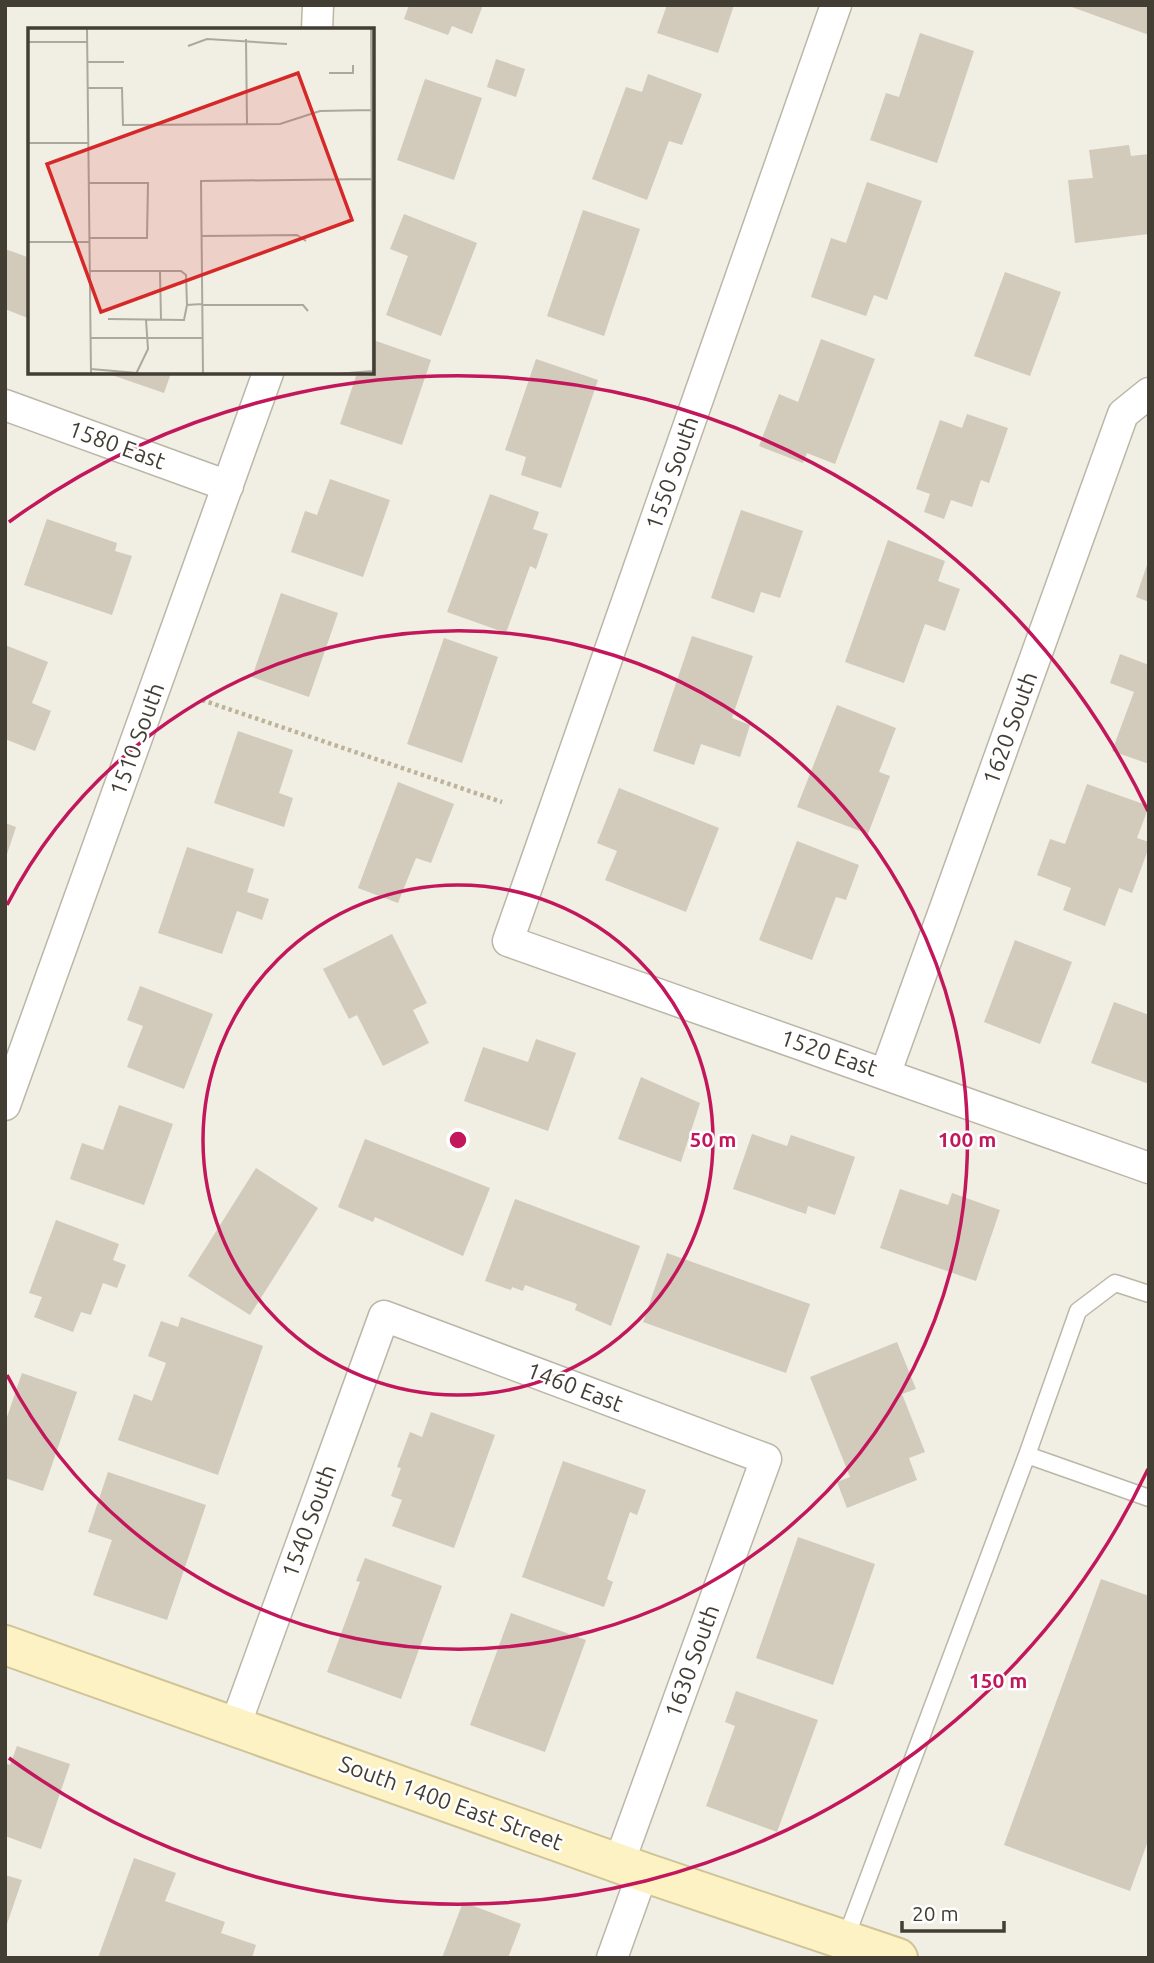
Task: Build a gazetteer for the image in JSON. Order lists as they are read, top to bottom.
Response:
{
  "streets": {
    "street": [
      "1580 East",
      "1550 South",
      "1620 South",
      "1510 South",
      "1520 East",
      "1460 East",
      "1540 South",
      "1630 South",
      "South 1400 East Street"
    ]
  },
  "crossings": [
    ["1580 East", "1510 South"],
    ["1550 South", "1520 East"],
    ["1620 South", "1520 East"],
    ["1460 East", "1540 South"],
    ["1460 East", "1630 South"],
    ["1540 South", "South 1400 East Street"],
    ["1630 South", "South 1400 East Street"]
  ],
  "scale_bar": "20 m",
  "rings": ["50 m", "100 m", "150 m"]
}
